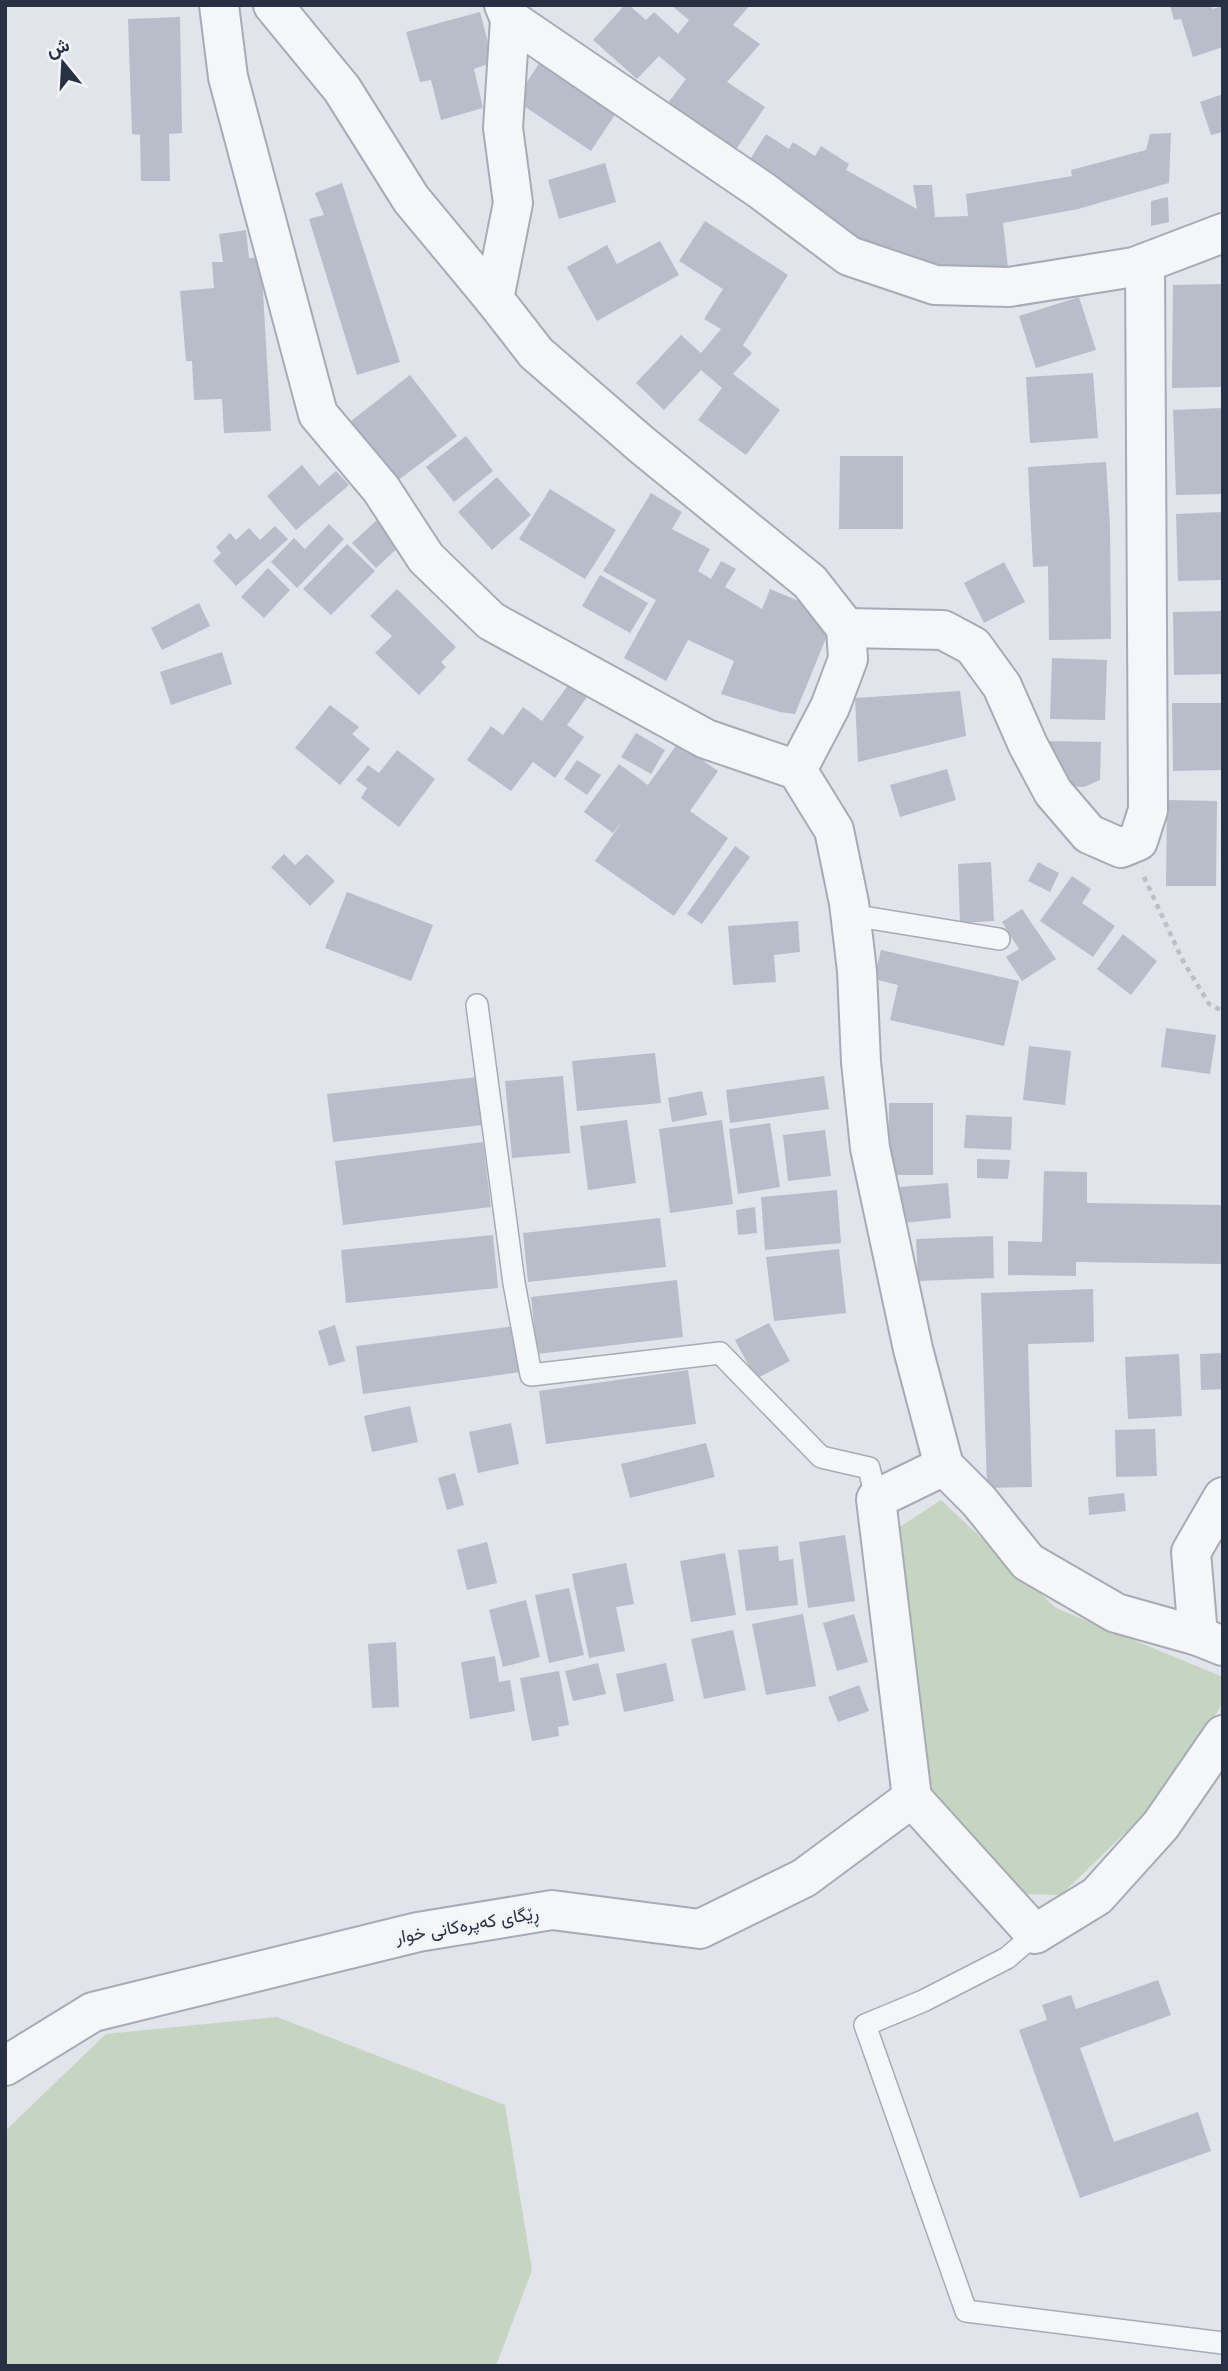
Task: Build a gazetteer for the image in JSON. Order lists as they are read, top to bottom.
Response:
{
  "streets": {
    "street": ["ڕێگای کەپرەکانی خوار"]
  },
  "north": "top"
}
